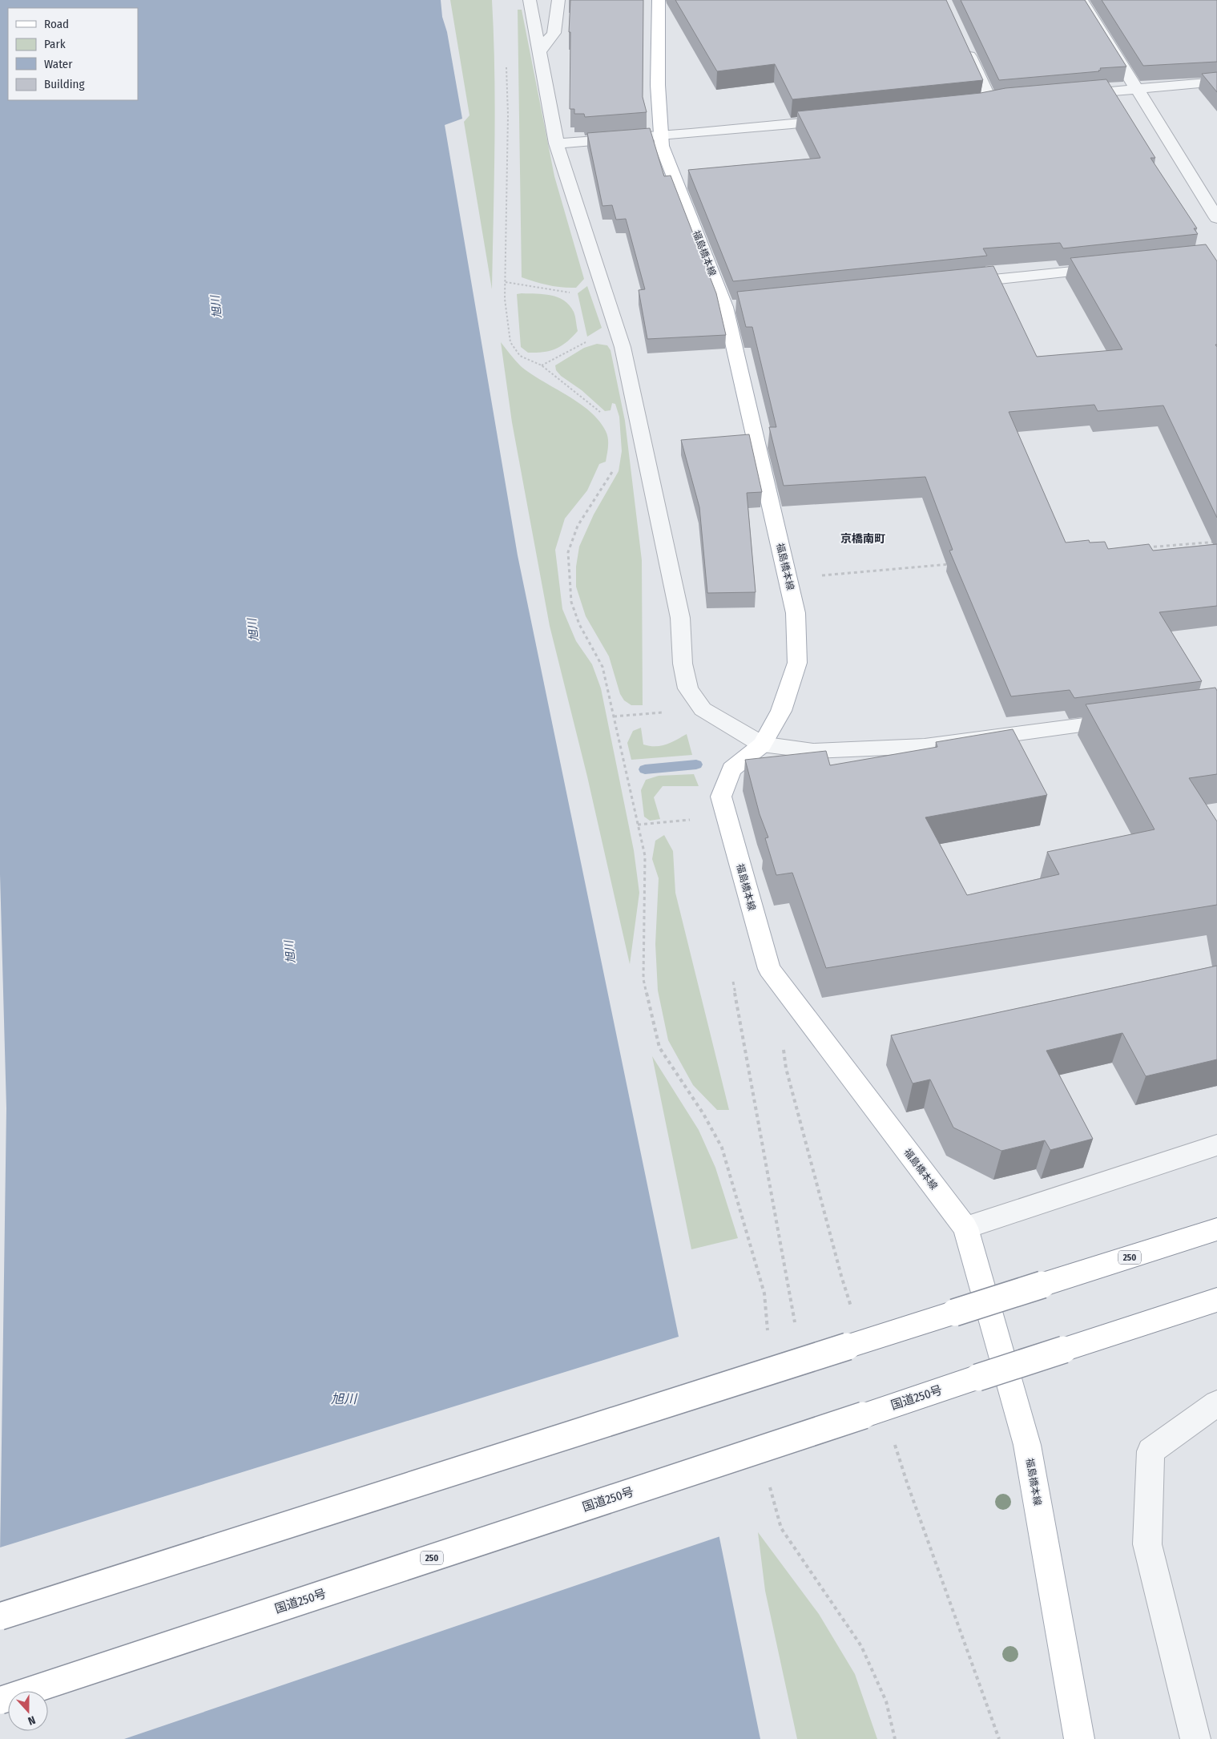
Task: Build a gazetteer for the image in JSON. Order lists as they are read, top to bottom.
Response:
{
  "streets": {
    "main road": ["福島橋本線", "250", "国道250号"]
  },
  "districts": ["京橋南町"],
  "water": ["旭川"],
  "legend": [
    "Road",
    "Park",
    "Water",
    "Building"
  ],
  "north": "bottom"
}
